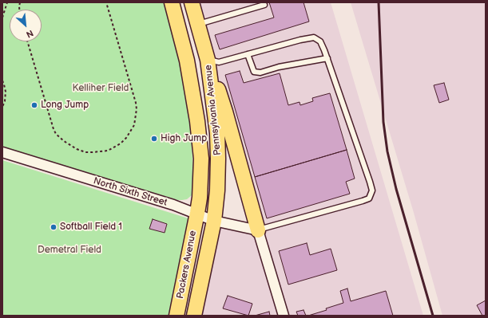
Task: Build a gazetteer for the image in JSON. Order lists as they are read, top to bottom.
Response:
{
  "streets": {
    "main road": ["Pennsylvania Avenue", "Packers Avenue"],
    "street": ["North Sixth Street"]
  },
  "crossings": [
    ["Pennsylvania Avenue", "North Sixth Street"],
    ["Pennsylvania Avenue", "Packers Avenue"],
    ["North Sixth Street", "Packers Avenue"]
  ],
  "parks": ["Kelliher Field", "Demetral Field"],
  "places": ["Long Jump", "High Jump", "Softball Field 1"],
  "north": "bottom right"
}
